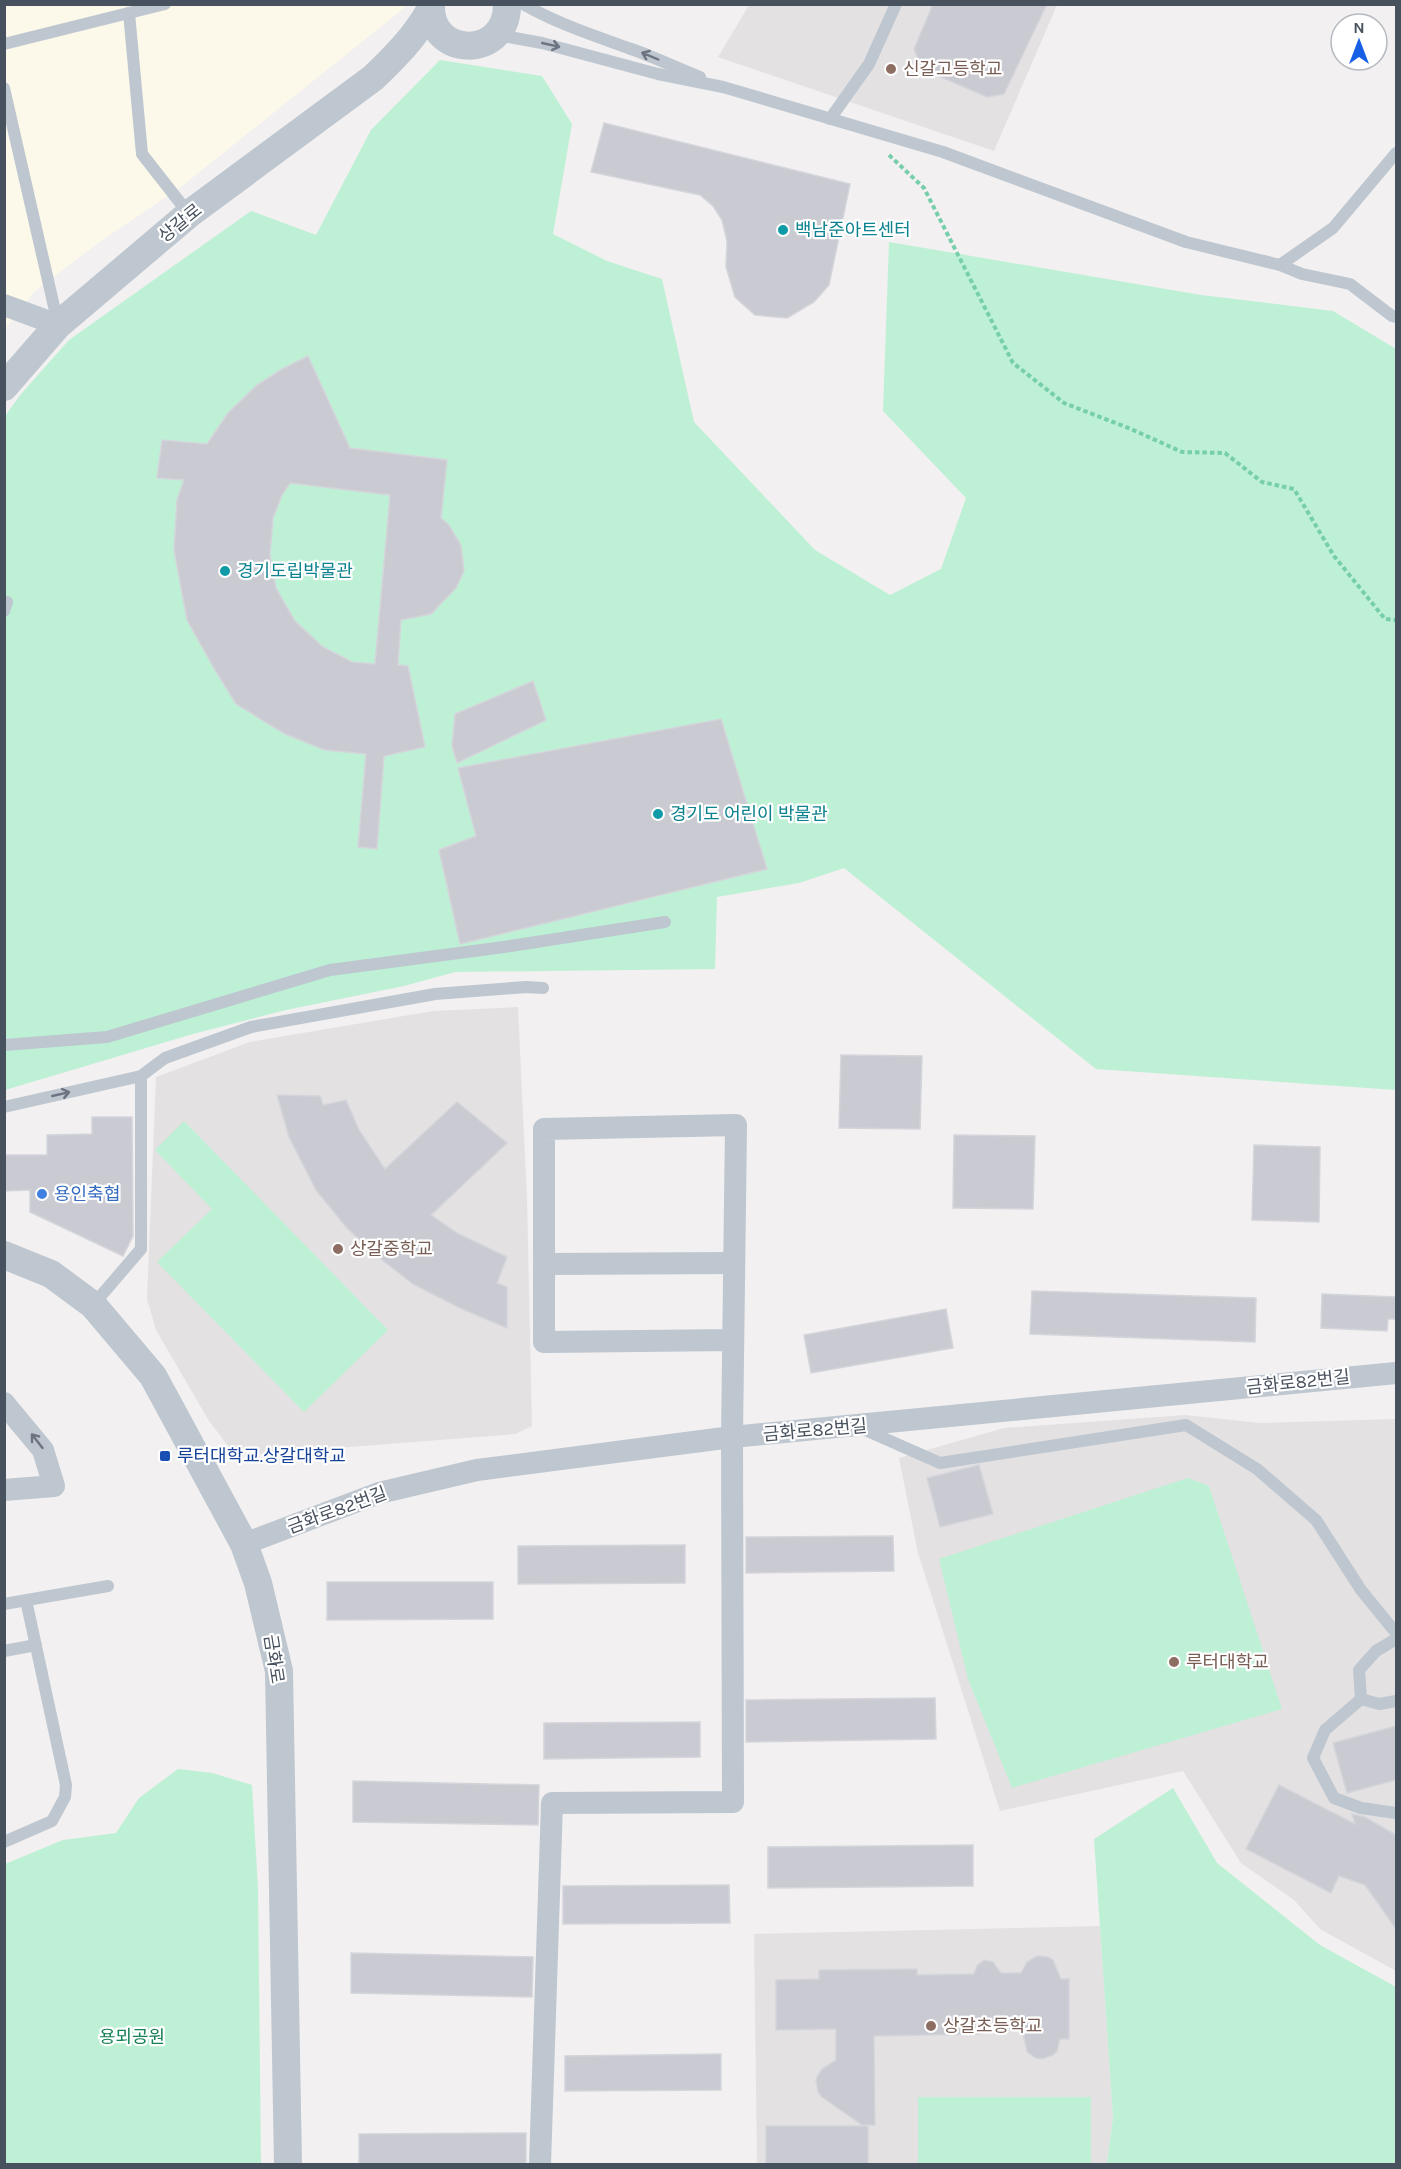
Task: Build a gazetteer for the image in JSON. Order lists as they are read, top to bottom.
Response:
{
  "streets": {
    "street": ["상갈로", "금화로82번길", "금화로"]
  },
  "crossings": [
    ["금화로82번길", "금화로"]
  ],
  "parks": ["용뫼공원"],
  "places": {
    "other": [
      "신갈고등학교",
      "백남준아트센터",
      "경기도립박물관",
      "경기도 어린이 박물관",
      "용인축협",
      "상갈중학교",
      "루터대학교",
      "상갈초등학교"
    ],
    "transit": ["루터대학교.상갈대학교"]
  },
  "north": "top"
}
